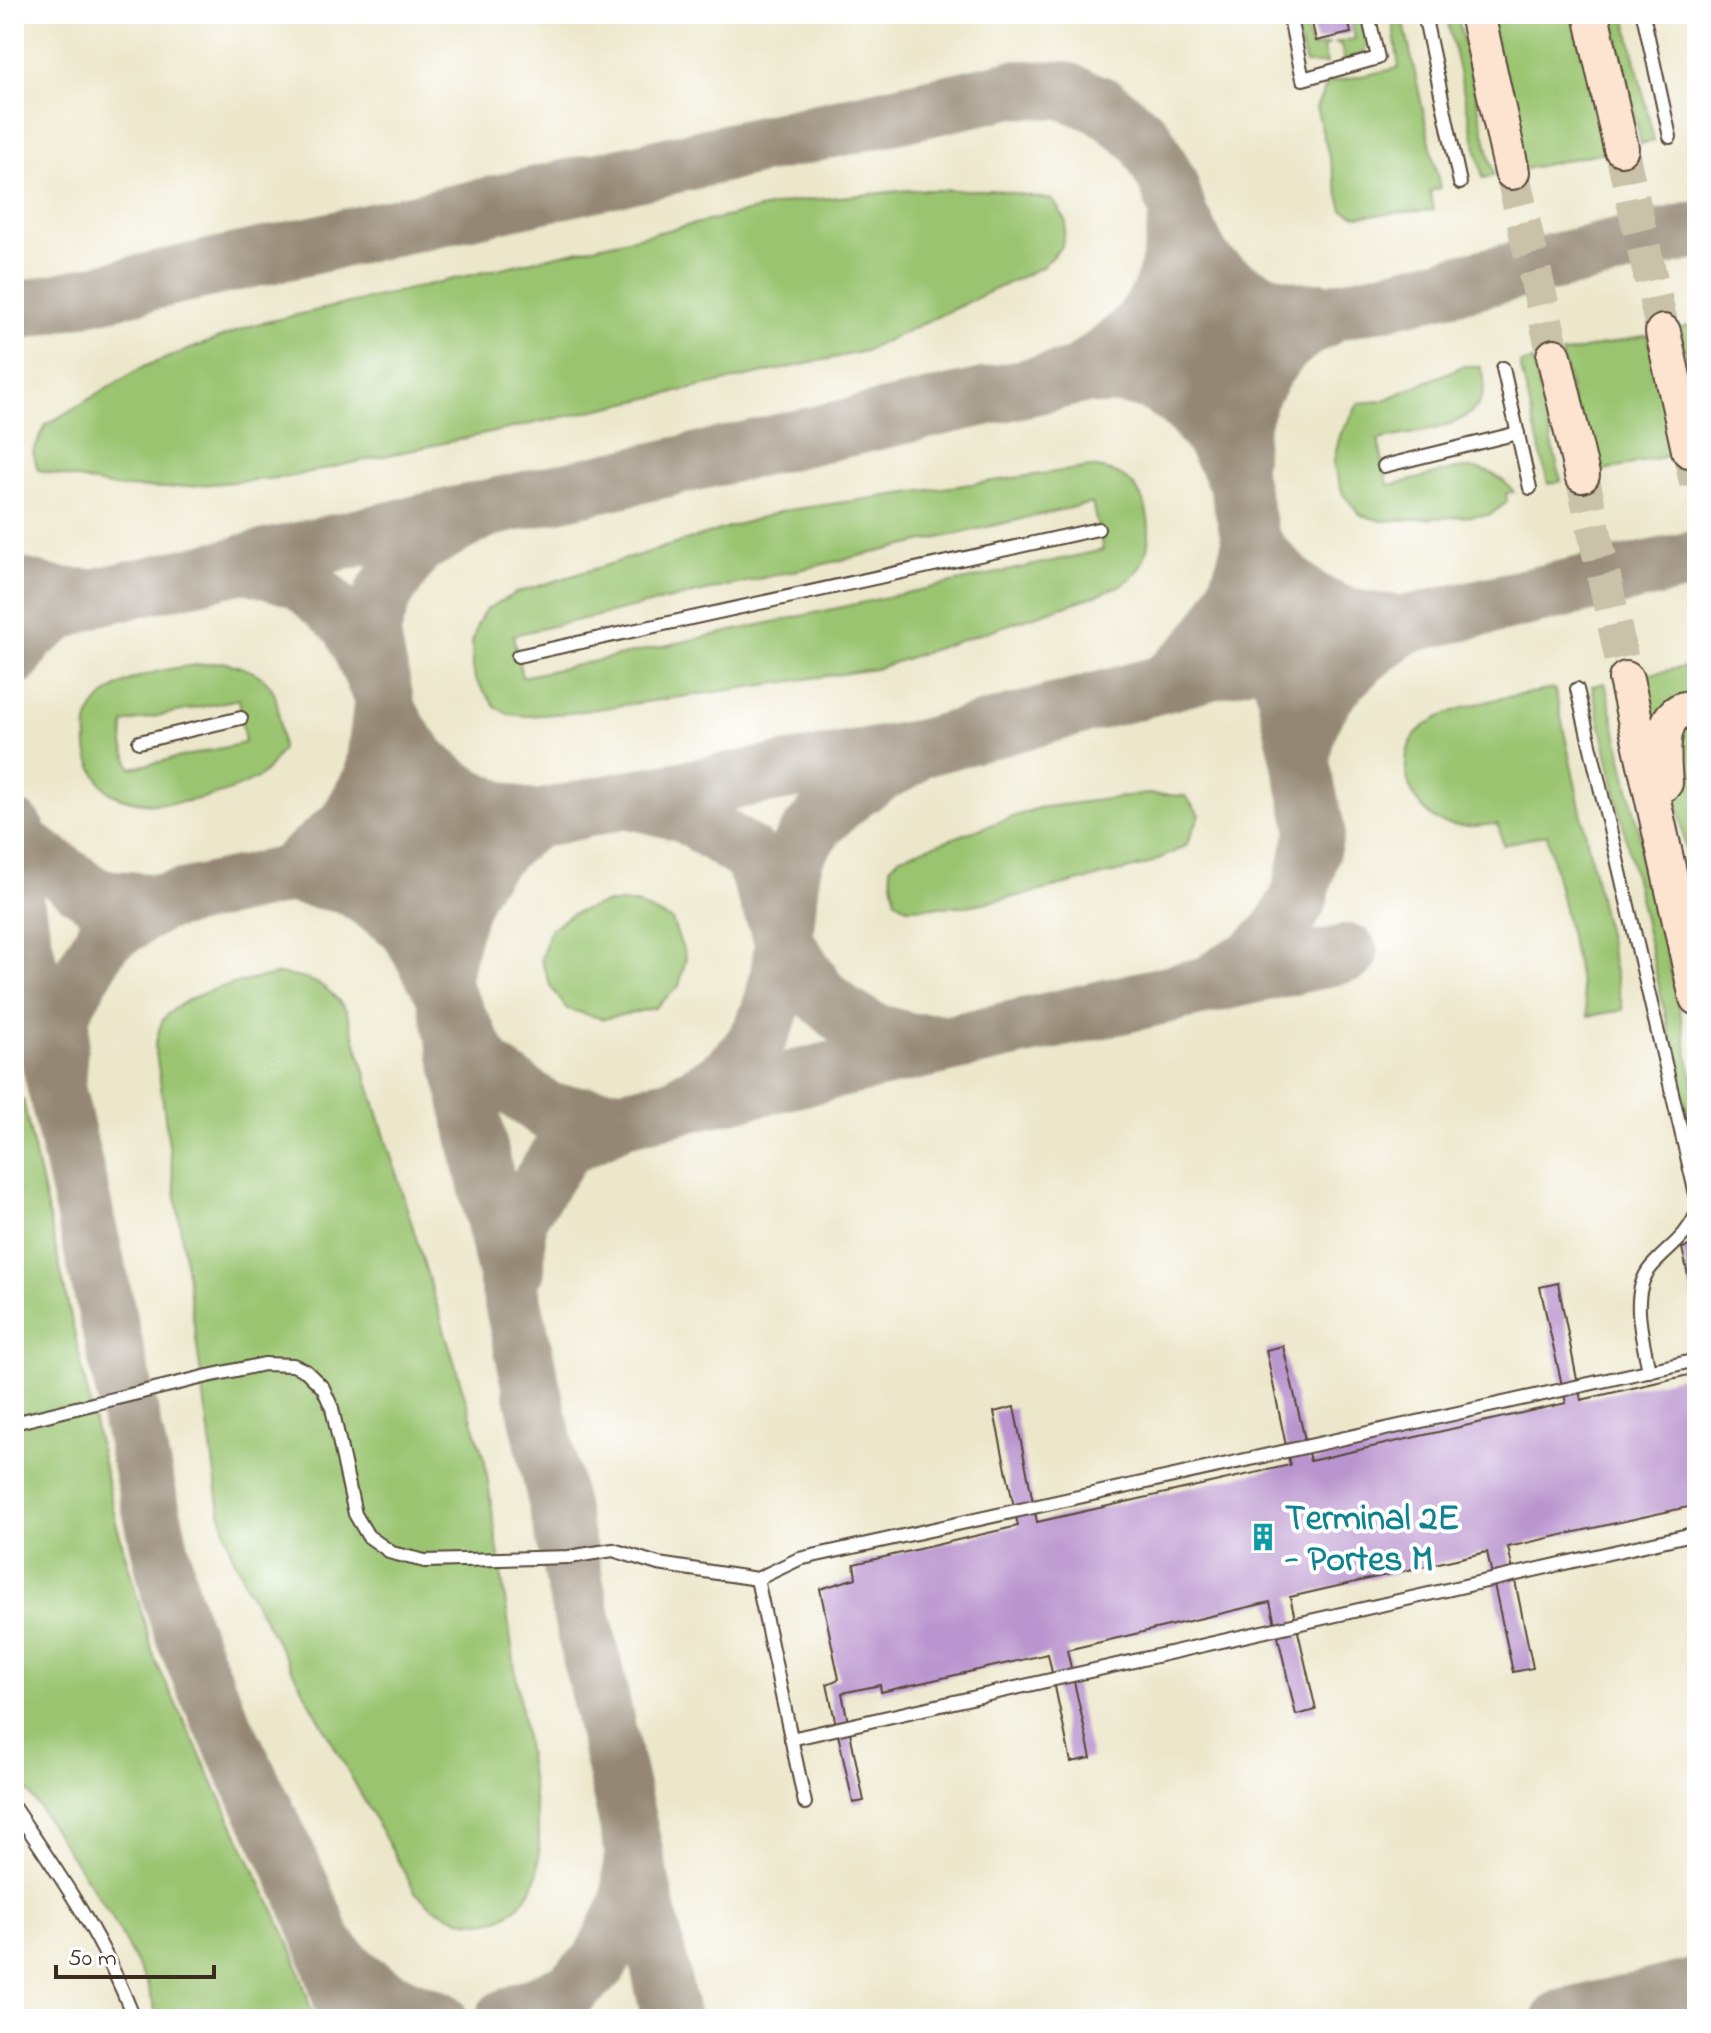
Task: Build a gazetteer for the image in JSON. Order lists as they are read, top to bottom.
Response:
{
  "places": {
    "building": ["Terminal 2E - Portes M"]
  },
  "scale_bar": "50 m"
}
